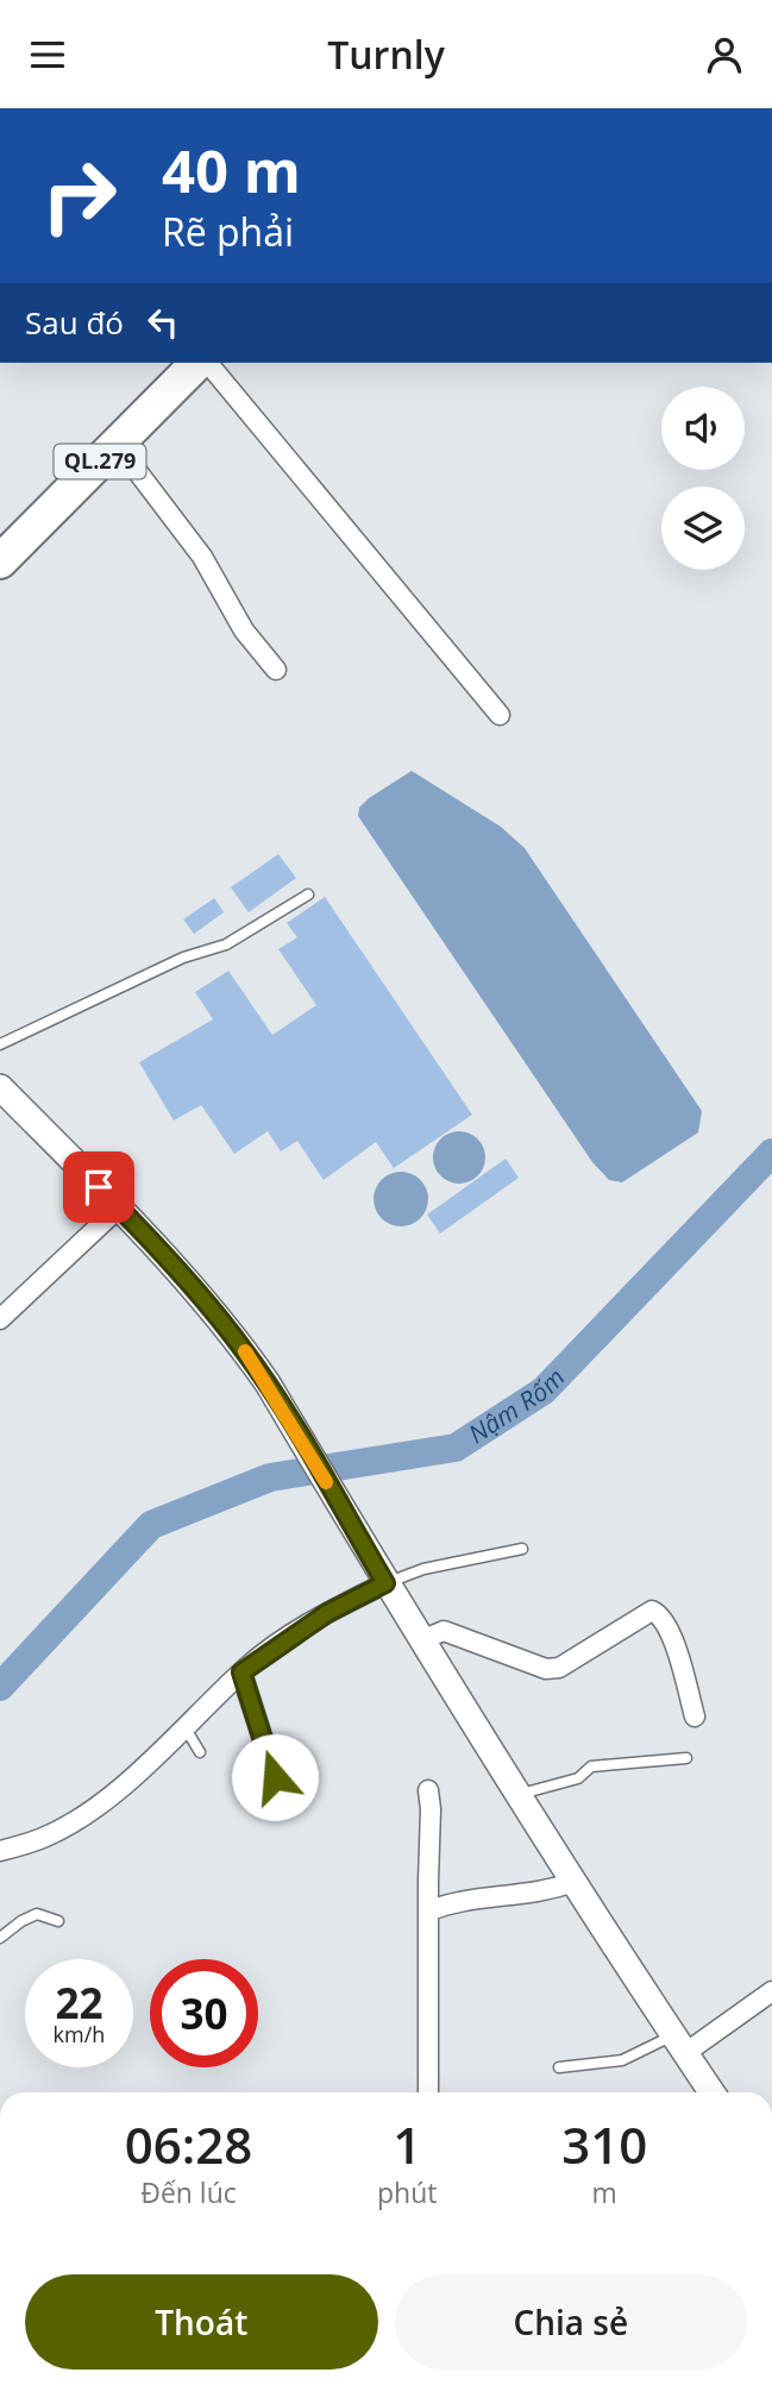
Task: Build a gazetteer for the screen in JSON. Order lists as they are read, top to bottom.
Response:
{
  "streets": {
    "highway": ["QL.279"]
  },
  "water": ["Nậm Rốm"],
  "page": {
    "header": "Turnly",
    "turn": ["40 m", "Rẽ phải"],
    "then": "Sau đó",
    "speed": "22 km/h",
    "limit": "30",
    "eta": [
      "06:28",
      "Đến lúc",
      "1",
      "phút",
      "310",
      "m"
    ],
    "buttons": ["Thoát", "Chia sẻ"]
  }
}
